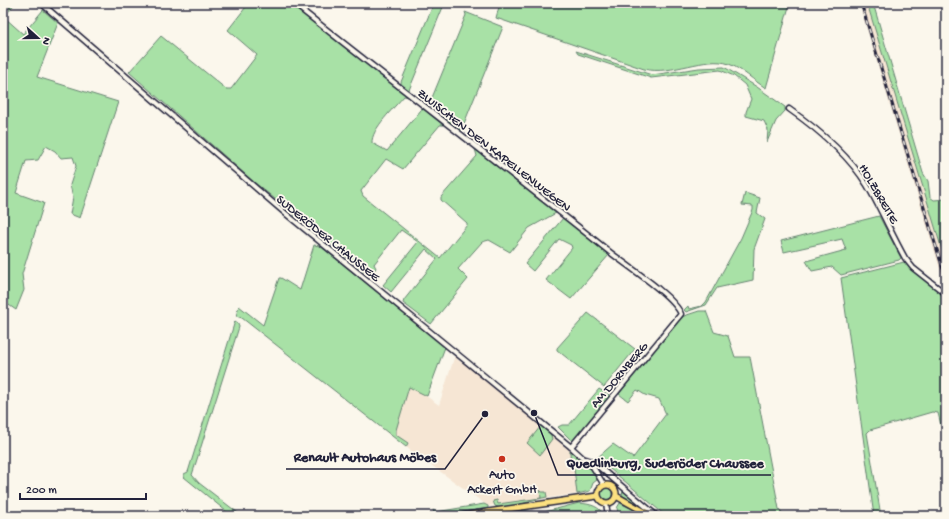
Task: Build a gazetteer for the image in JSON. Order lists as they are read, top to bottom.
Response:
{
  "streets": {
    "street": [
      "ZWISCHEN DEN KAPELLENWEGEN",
      "HOLZBREITE",
      "SUDERÖDER CHAUSSEE",
      "AM DORNBERG"
    ]
  },
  "crossings": [
    ["ZWISCHEN DEN KAPELLENWEGEN", "AM DORNBERG"],
    ["SUDERÖDER CHAUSSEE", "AM DORNBERG"]
  ],
  "places": ["Quedlinburg, Suderöder Chaussee", "Renault Autohaus Möbes", "Auto Ackert GmbH"],
  "scale_bar": "200 m",
  "north": "right"
}
